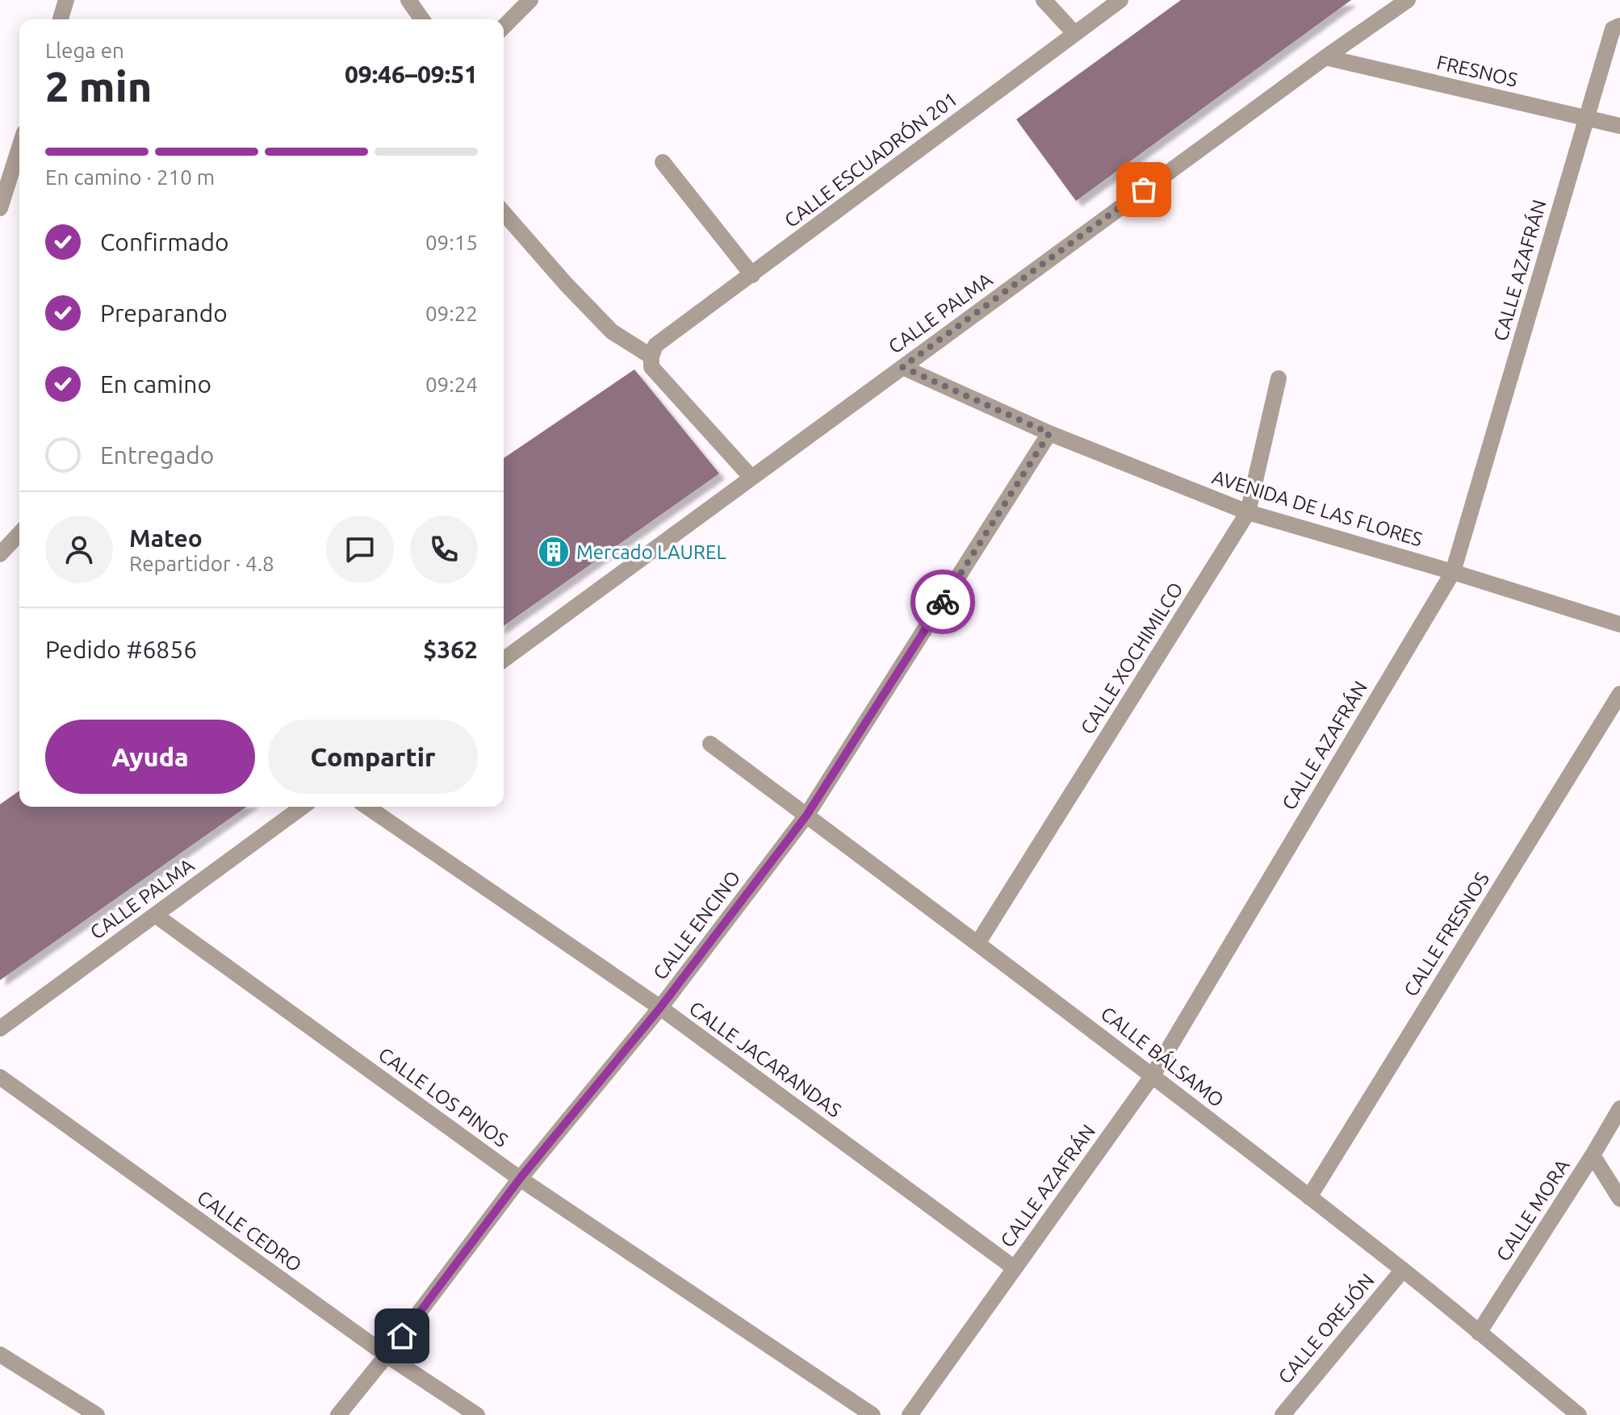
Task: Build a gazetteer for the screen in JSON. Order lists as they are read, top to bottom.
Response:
{
  "streets": {
    "street": [
      "FRESNOS",
      "CALLE ESCUADRÓN 201",
      "CALLE AZAFRÁN",
      "CALLE PALMA",
      "AVENIDA DE LAS FLORES",
      "CALLE XOCHIMILCO",
      "CALLE ENCINO",
      "CALLE FRESNOS",
      "CALLE BÁLSAMO",
      "CALLE JACARANDAS",
      "CALLE LOS PINOS",
      "CALLE MORA",
      "CALLE CEDRO",
      "CALLE OREJÓN"
    ]
  },
  "crossings": [
    ["FRESNOS", "CALLE AZAFRÁN"],
    ["FRESNOS", "CALLE PALMA"],
    ["CALLE AZAFRÁN", "AVENIDA DE LAS FLORES"],
    ["CALLE AZAFRÁN", "CALLE BÁLSAMO"],
    ["CALLE AZAFRÁN", "CALLE JACARANDAS"],
    ["CALLE PALMA", "AVENIDA DE LAS FLORES"],
    ["CALLE PALMA", "CALLE LOS PINOS"],
    ["AVENIDA DE LAS FLORES", "CALLE XOCHIMILCO"],
    ["AVENIDA DE LAS FLORES", "CALLE ENCINO"],
    ["CALLE XOCHIMILCO", "CALLE BÁLSAMO"],
    ["CALLE ENCINO", "CALLE BÁLSAMO"],
    ["CALLE ENCINO", "CALLE JACARANDAS"],
    ["CALLE ENCINO", "CALLE LOS PINOS"],
    ["CALLE ENCINO", "CALLE CEDRO"],
    ["CALLE FRESNOS", "CALLE BÁLSAMO"],
    ["CALLE BÁLSAMO", "CALLE MORA"],
    ["CALLE BÁLSAMO", "CALLE OREJÓN"]
  ],
  "places": {
    "building": ["Mercado LAUREL"]
  },
  "page": {
    "heading": ["2 min", "Llega en", "09:46–09:51"],
    "panel": [
      "Mateo",
      "Repartidor · 4.8",
      "Pedido #6856",
      "$362"
    ],
    "bar": "En camino · 210 m",
    "list": [
      ["Confirmado", "09:15"],
      ["Preparando", "09:22"],
      ["En camino", "09:24"],
      "Entregado"
    ],
    "buttons": ["Ayuda", "Compartir"]
  }
}
